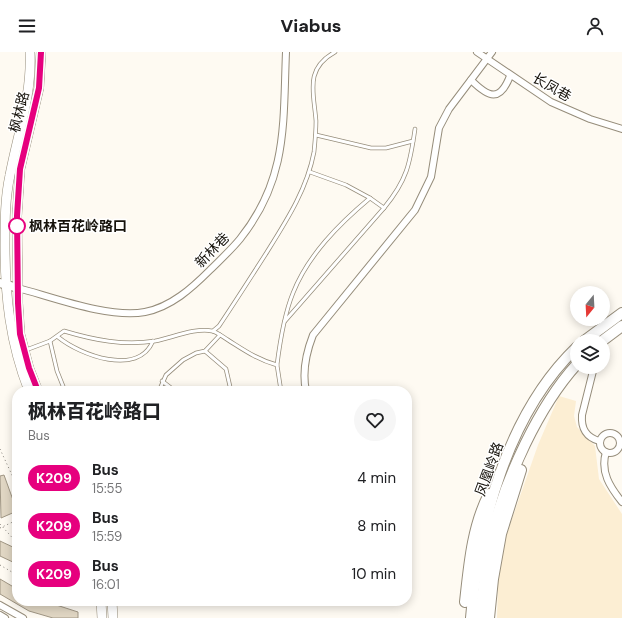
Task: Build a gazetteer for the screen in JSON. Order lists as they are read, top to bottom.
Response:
{
  "streets": {
    "main road": ["枫林路", "凤凰岭路"],
    "street": ["长凤巷", "新林巷"]
  },
  "crossings": [
    ["枫林路", "新林巷"]
  ],
  "places": ["枫林百花岭路口"],
  "lines": ["bus line K209"],
  "north": "bottom",
  "page": {
    "header": "Viabus",
    "heading": ["枫林百花岭路口", "Bus"],
    "list": [
      {
        "mark": "K209",
        "name": "Bus",
        "note": "15:55",
        "value": "4 min"
      },
      {
        "mark": "K209",
        "name": "Bus",
        "note": "15:59",
        "value": "8 min"
      },
      {
        "mark": "K209",
        "name": "Bus",
        "note": "16:01",
        "value": "10 min"
      }
    ]
  }
}
